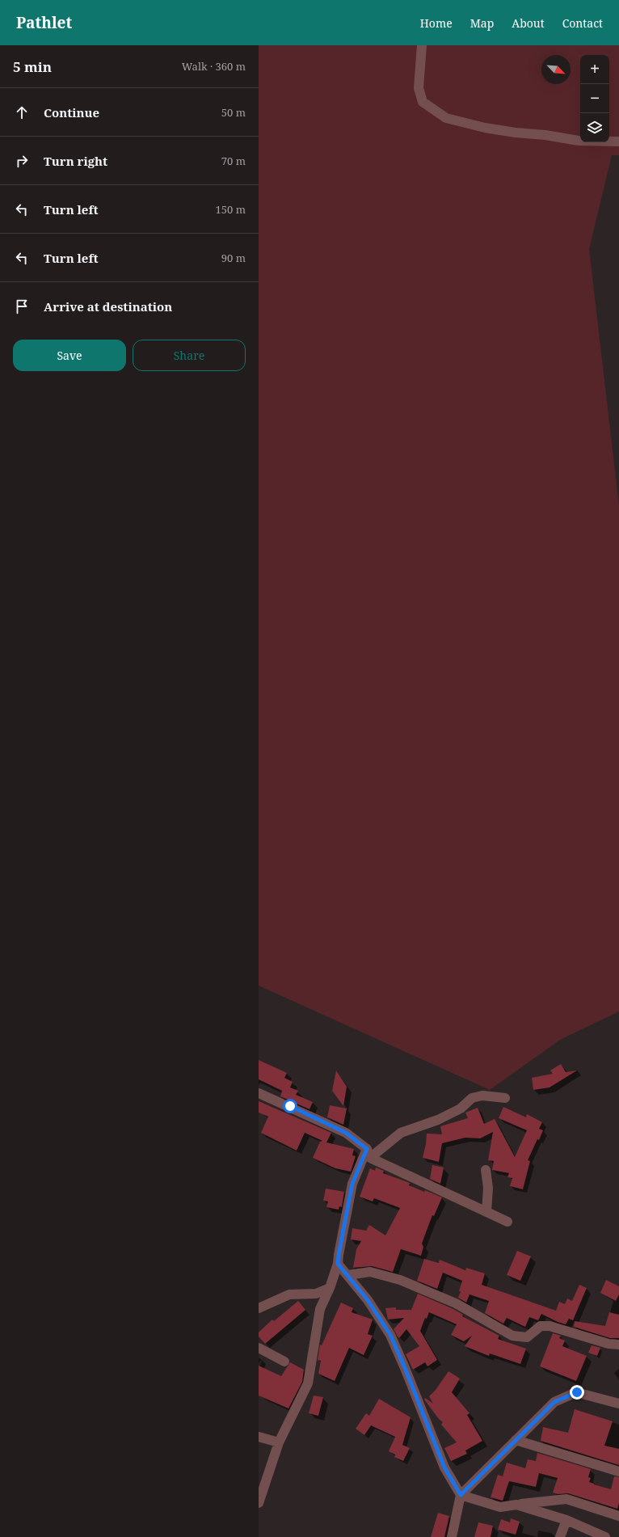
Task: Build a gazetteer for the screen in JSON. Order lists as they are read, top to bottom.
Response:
{
  "north": "bottom right",
  "page": {
    "header": "Pathlet",
    "nav": [
      "Home",
      "Map",
      "About",
      "Contact"
    ],
    "heading": ["5 min", "Walk · 360 m"],
    "map_buttons": ["+", "−"],
    "list": [
      ["Continue", "50 m"],
      ["Turn right", "70 m"],
      ["Turn left", "150 m"],
      ["Turn left", "90 m"],
      "Arrive at destination"
    ],
    "buttons": ["Save", "Share"]
  }
}
